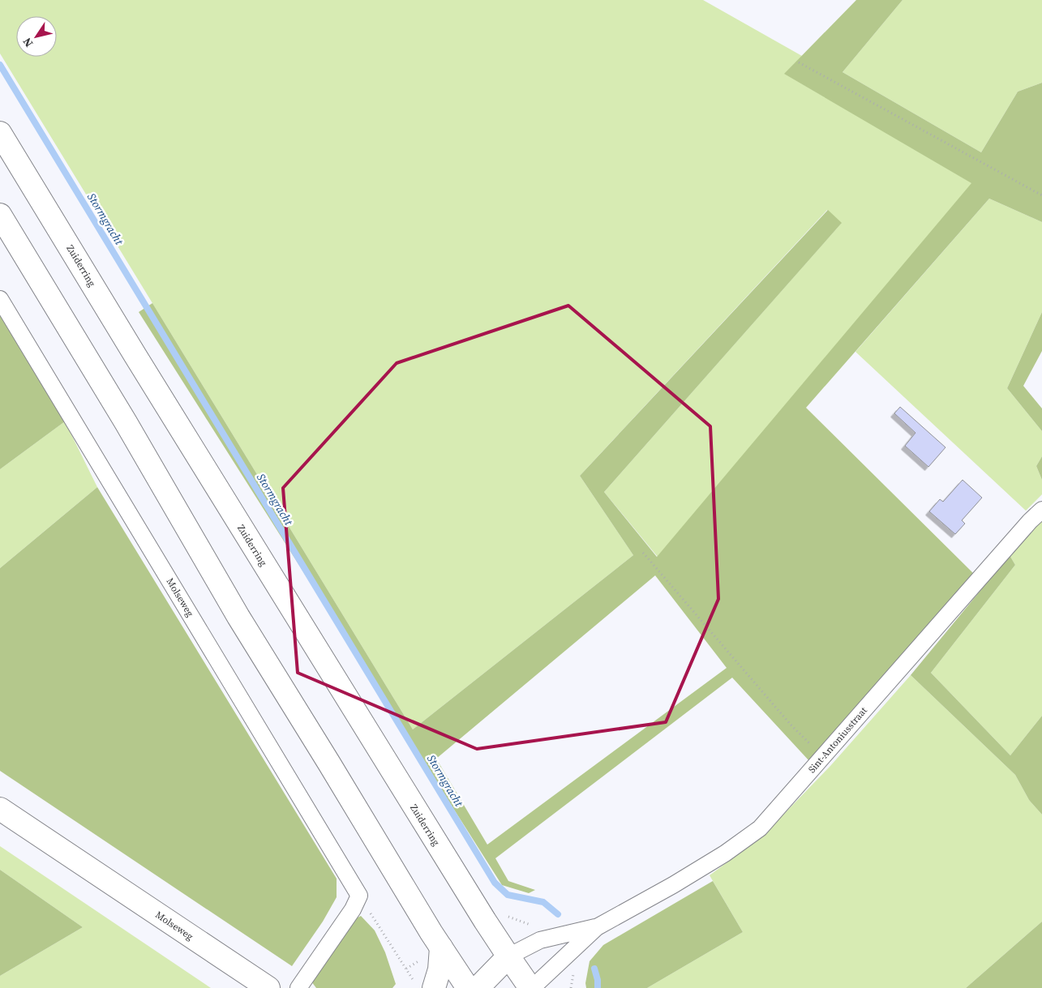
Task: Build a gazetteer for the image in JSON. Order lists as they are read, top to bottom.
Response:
{
  "streets": {
    "main road": ["Zuiderring", "Molseweg"],
    "street": ["Sint-Antoniusstraat"]
  },
  "crossings": [
    ["Zuiderring", "Sint-Antoniusstraat"]
  ],
  "water": ["Stormgracht"],
  "north": "bottom left"
}
